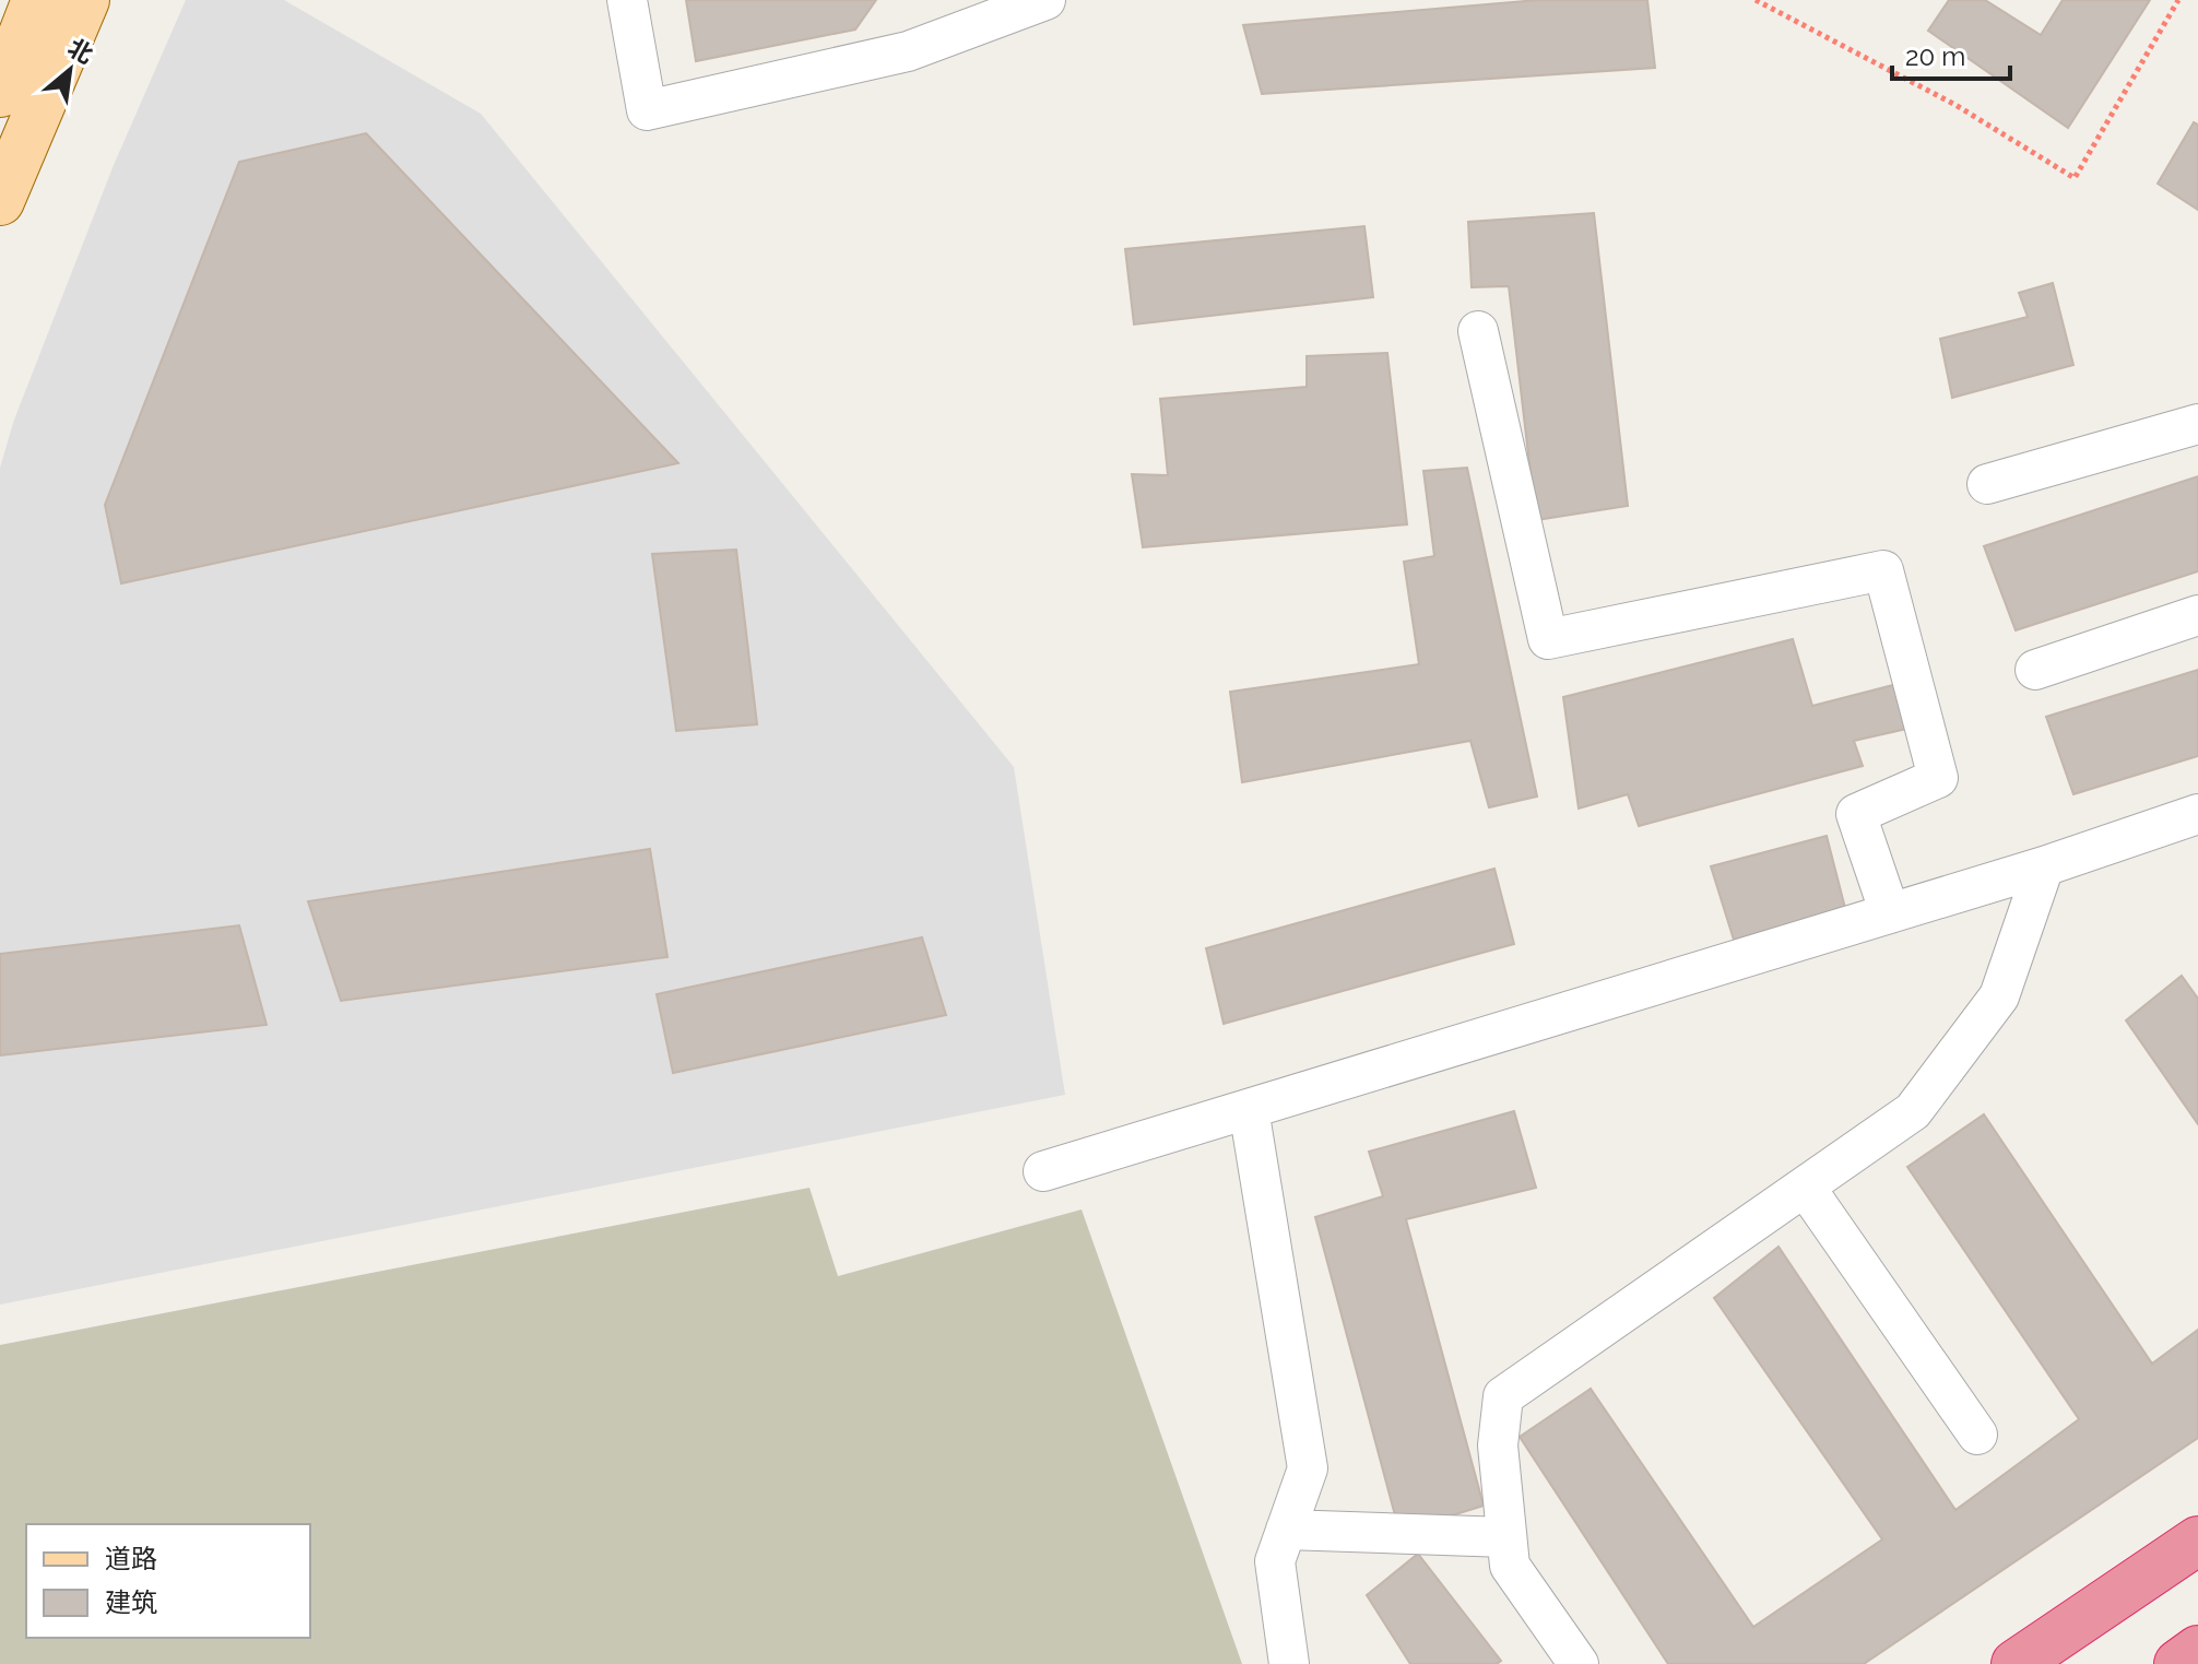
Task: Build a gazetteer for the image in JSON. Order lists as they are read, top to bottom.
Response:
{
  "legend": ["道路", "建筑"],
  "scale_bar": "20 m",
  "north": "top right"
}
